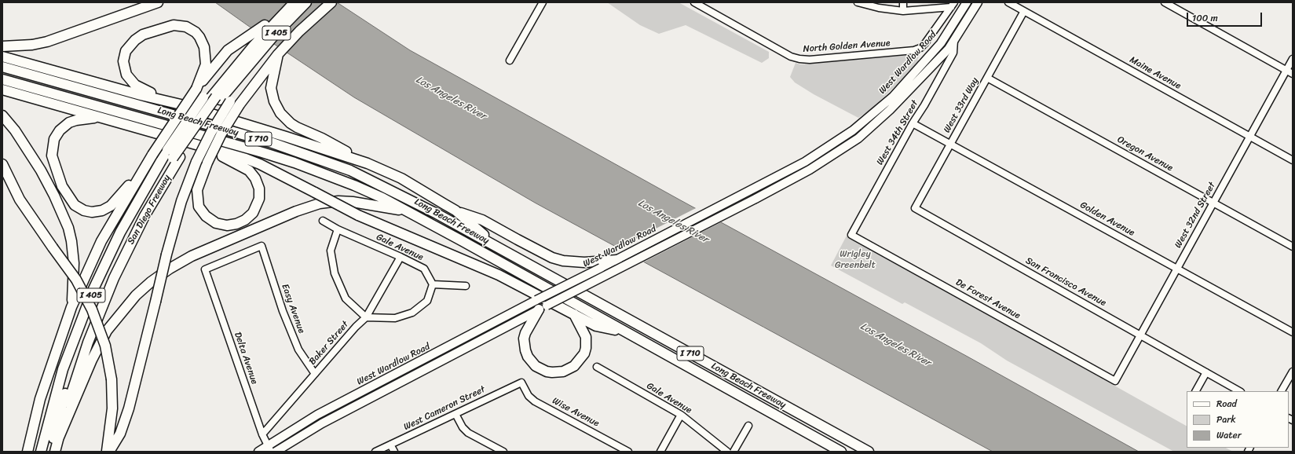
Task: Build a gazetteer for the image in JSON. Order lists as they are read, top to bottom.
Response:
{
  "streets": {
    "highway": [
      "I 405",
      "Long Beach Freeway",
      "I 710",
      "San Diego Freeway"
    ],
    "main road": ["West Wardlow Road"],
    "street": [
      "North Golden Avenue",
      "Maine Avenue",
      "West 33rd Way",
      "West 34th Street",
      "Oregon Avenue",
      "West 32nd Street",
      "Golden Avenue",
      "Gale Avenue",
      "San Francisco Avenue",
      "De Forest Avenue",
      "Easy Avenue",
      "Baker Street",
      "Delta Avenue",
      "West Cameron Street",
      "Wise Avenue"
    ]
  },
  "crossings": [
    ["North Golden Avenue", "West Wardlow Road"],
    ["West Wardlow Road", "West 34th Street"],
    ["West Wardlow Road", "Delta Avenue"],
    ["Maine Avenue", "West 33rd Way"],
    ["Maine Avenue", "West 32nd Street"],
    ["West 33rd Way", "Oregon Avenue"],
    ["West 33rd Way", "Golden Avenue"],
    ["West 33rd Way", "San Francisco Avenue"],
    ["West 34th Street", "Golden Avenue"],
    ["West 34th Street", "De Forest Avenue"],
    ["Oregon Avenue", "West 32nd Street"],
    ["West 32nd Street", "Golden Avenue"],
    ["West 32nd Street", "San Francisco Avenue"],
    ["West 32nd Street", "De Forest Avenue"],
    ["Gale Avenue", "Baker Street"],
    ["Easy Avenue", "Baker Street"],
    ["Easy Avenue", "Delta Avenue"],
    ["Baker Street", "Delta Avenue"],
    ["West Cameron Street", "Wise Avenue"]
  ],
  "water": ["Los Angeles River"],
  "parks": ["Wrigley Greenbelt"],
  "legend": ["Road", "Park", "Water"],
  "scale_bar": "100 m"
}
